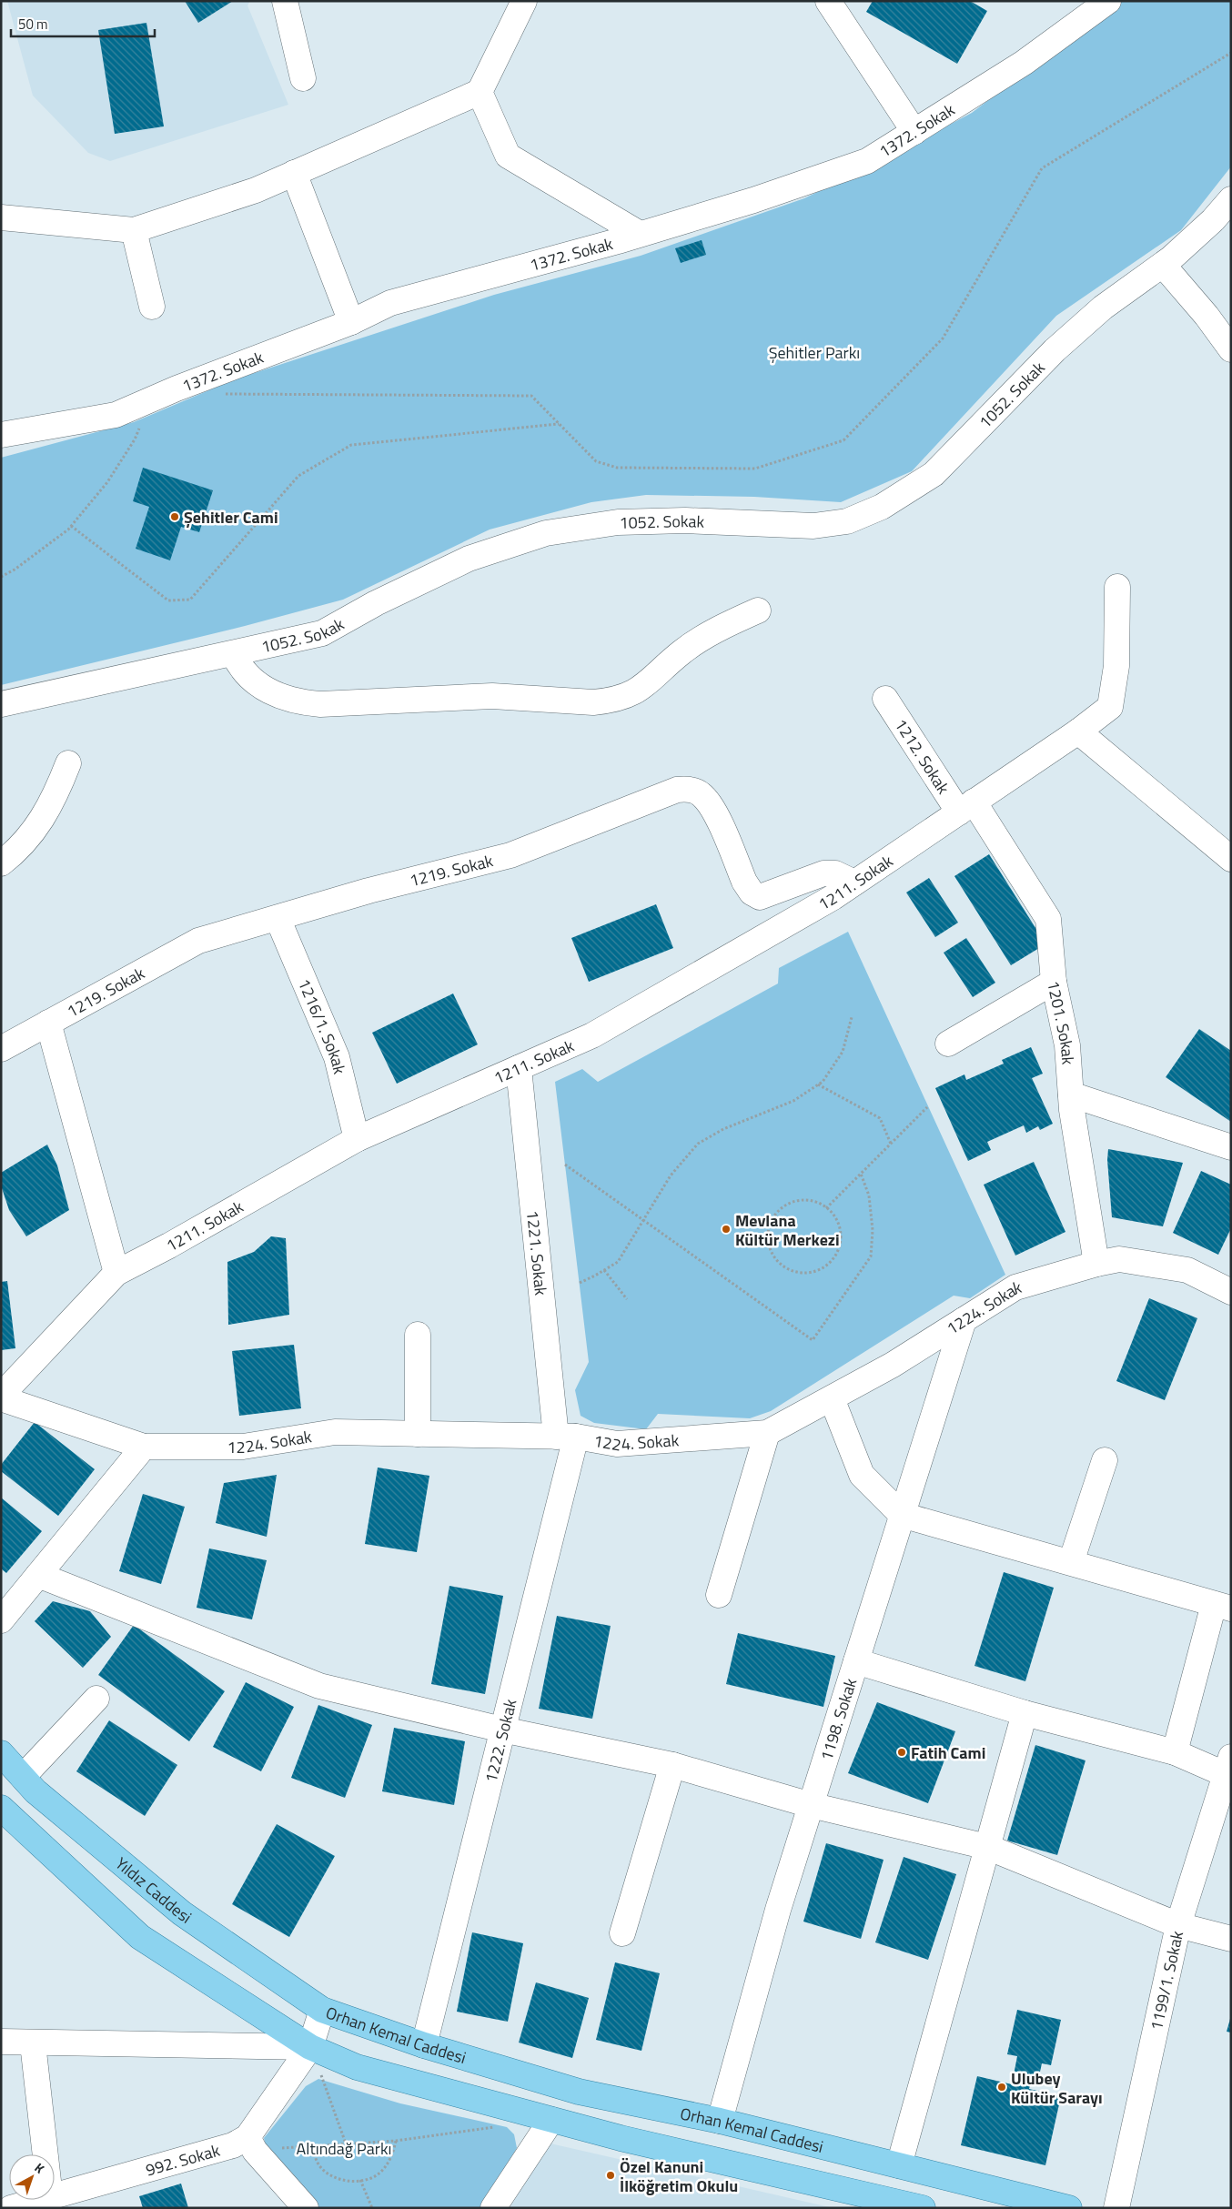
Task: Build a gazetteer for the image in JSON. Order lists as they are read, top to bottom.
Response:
{
  "streets": {
    "main road": ["Yıldız Caddesi", "Orhan Kemal Caddesi"],
    "street": [
      "1372. Sokak",
      "1052. Sokak",
      "1212. Sokak",
      "1219. Sokak",
      "1211. Sokak",
      "1201. Sokak",
      "1216/1. Sokak",
      "1221. Sokak",
      "1224. Sokak",
      "1198. Sokak",
      "1222. Sokak",
      "1199/1. Sokak",
      "992. Sokak"
    ]
  },
  "crossings": [
    ["1212. Sokak", "1211. Sokak"],
    ["1212. Sokak", "1201. Sokak"],
    ["1219. Sokak", "1211. Sokak"],
    ["1219. Sokak", "1216/1. Sokak"],
    ["1211. Sokak", "1201. Sokak"],
    ["1211. Sokak", "1216/1. Sokak"],
    ["1211. Sokak", "1221. Sokak"],
    ["1211. Sokak", "1224. Sokak"],
    ["1201. Sokak", "1224. Sokak"],
    ["1221. Sokak", "1224. Sokak"],
    ["1221. Sokak", "1222. Sokak"],
    ["1224. Sokak", "1198. Sokak"],
    ["1224. Sokak", "1222. Sokak"],
    ["1198. Sokak", "Orhan Kemal Caddesi"],
    ["1222. Sokak", "Orhan Kemal Caddesi"],
    ["Yıldız Caddesi", "Orhan Kemal Caddesi"],
    ["Orhan Kemal Caddesi", "992. Sokak"]
  ],
  "parks": ["Şehitler Parkı", "Altındağ Parkı"],
  "places": [
    "Şehitler Cami",
    "Mevlana Kültür Merkezi",
    "Fatih Cami",
    "Ulubey Kültür Sarayı",
    "Özel Kanuni İlköğretim Okulu"
  ],
  "scale_bar": "50 m",
  "north": "top right"
}
